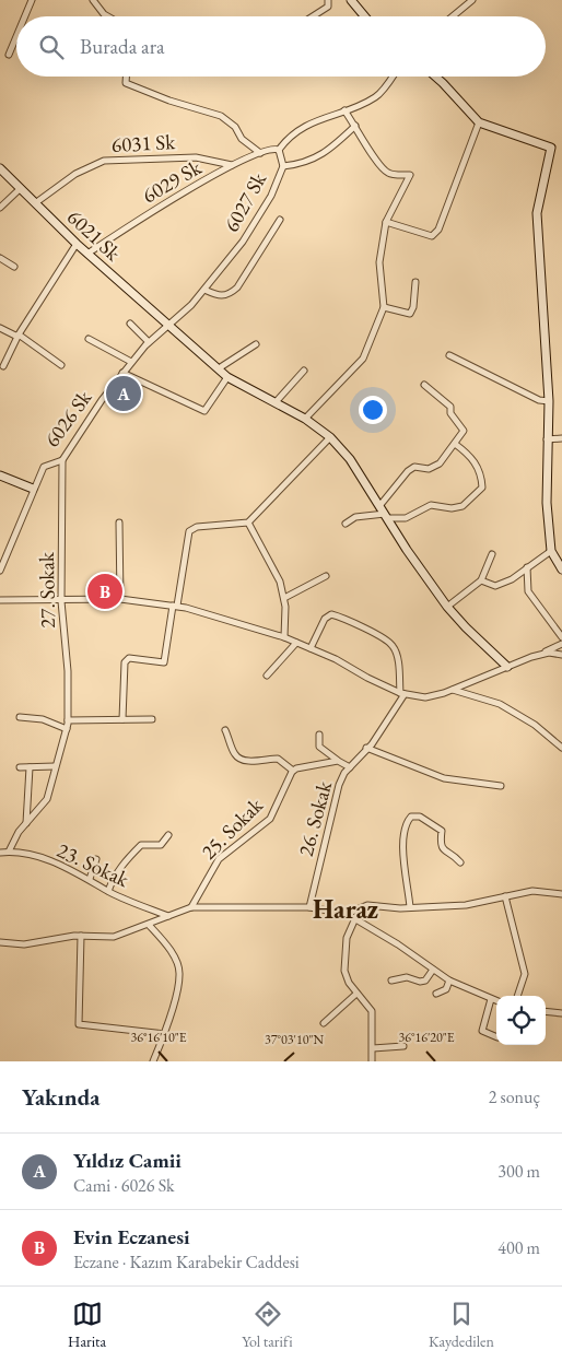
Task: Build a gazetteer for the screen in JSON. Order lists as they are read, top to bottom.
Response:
{
  "streets": {
    "street": [
      "6031 Sk",
      "6029 Sk",
      "6027 Sk",
      "6021 Sk",
      "6026 Sk",
      "27. Sokak",
      "26. Sokak",
      "25. Sokak",
      "23. Sokak"
    ]
  },
  "crossings": [
    ["6031 Sk", "6029 Sk"],
    ["6031 Sk", "6021 Sk"],
    ["6029 Sk", "6027 Sk"],
    ["6029 Sk", "6021 Sk"],
    ["6027 Sk", "6021 Sk"],
    ["6027 Sk", "6026 Sk"],
    ["6021 Sk", "6026 Sk"],
    ["6026 Sk", "27. Sokak"],
    ["27. Sokak", "23. Sokak"]
  ],
  "districts": ["Haraz"],
  "page": {
    "search": "Burada ara",
    "pins": ["A", "B"],
    "heading": ["Yakında", "2 sonuç"],
    "list": [
      {
        "mark": "A",
        "name": "Yıldız Camii",
        "note": "Cami · 6026 Sk",
        "value": "300 m"
      },
      {
        "mark": "B",
        "name": "Evin Eczanesi",
        "note": "Eczane · Kazım Karabekir Caddesi",
        "value": "400 m"
      }
    ],
    "nav": ["Harita", "Yol tarifi", "Kaydedilen"]
  },
  "coordinates": ["36°16'10\"E", "36°16'20\"E", "37°03'10\"N"]
}
